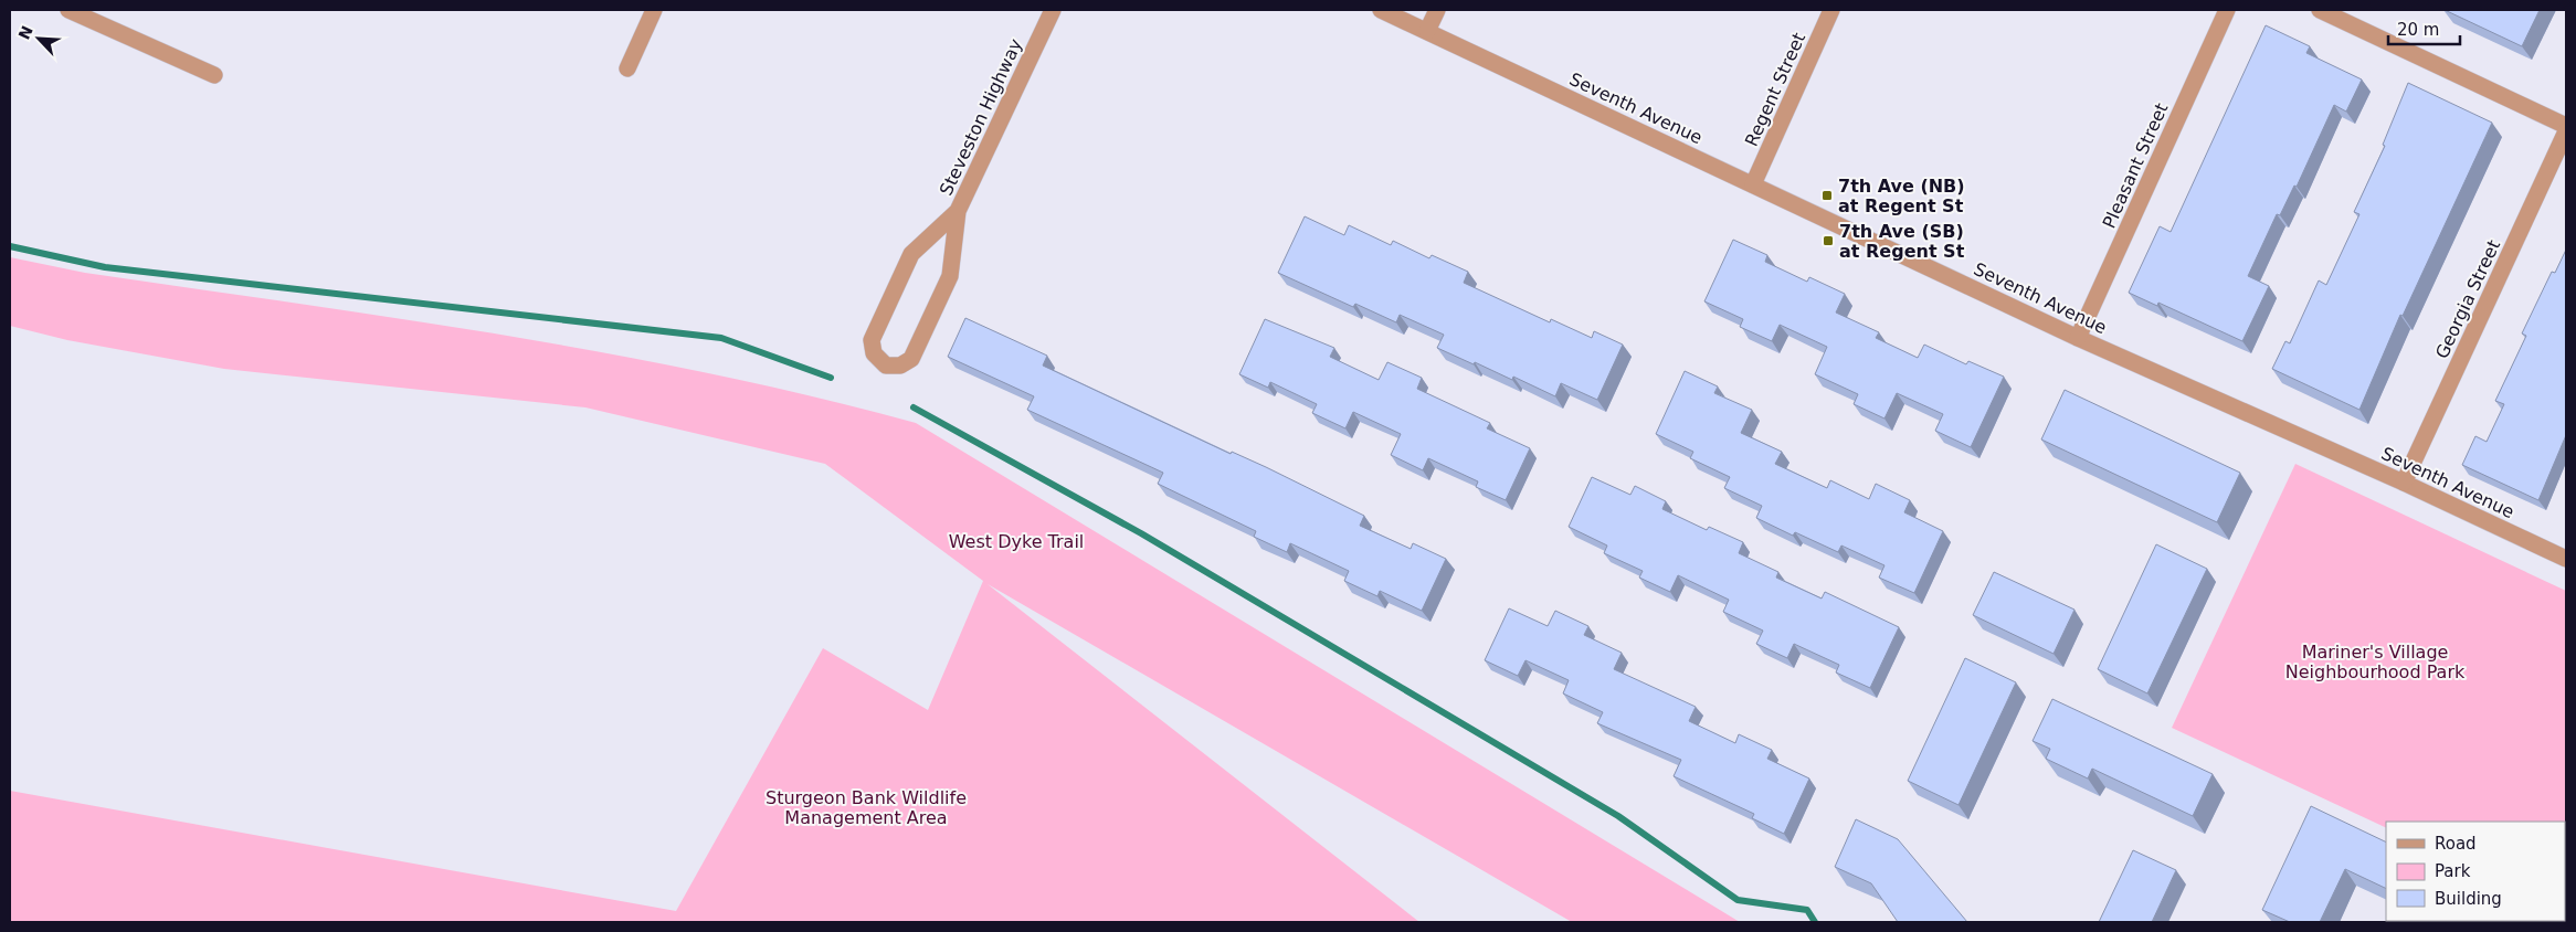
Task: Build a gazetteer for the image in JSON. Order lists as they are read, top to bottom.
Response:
{
  "streets": {
    "street": [
      "Regent Street",
      "Seventh Avenue",
      "Steveston Highway",
      "Pleasant Street",
      "Georgia Street"
    ]
  },
  "crossings": [
    ["Regent Street", "Seventh Avenue"],
    ["Seventh Avenue", "Pleasant Street"],
    ["Seventh Avenue", "Georgia Street"]
  ],
  "parks": ["West Dyke Trail", "Mariner's Village Neighbourhood Park", "Sturgeon Bank Wildlife Management Area"],
  "places": {
    "transit": ["7th Ave (NB) at Regent St", "7th Ave (SB) at Regent St"]
  },
  "legend": ["Road", "Park", "Building"],
  "scale_bar": "20 m",
  "north": "top left"
}
